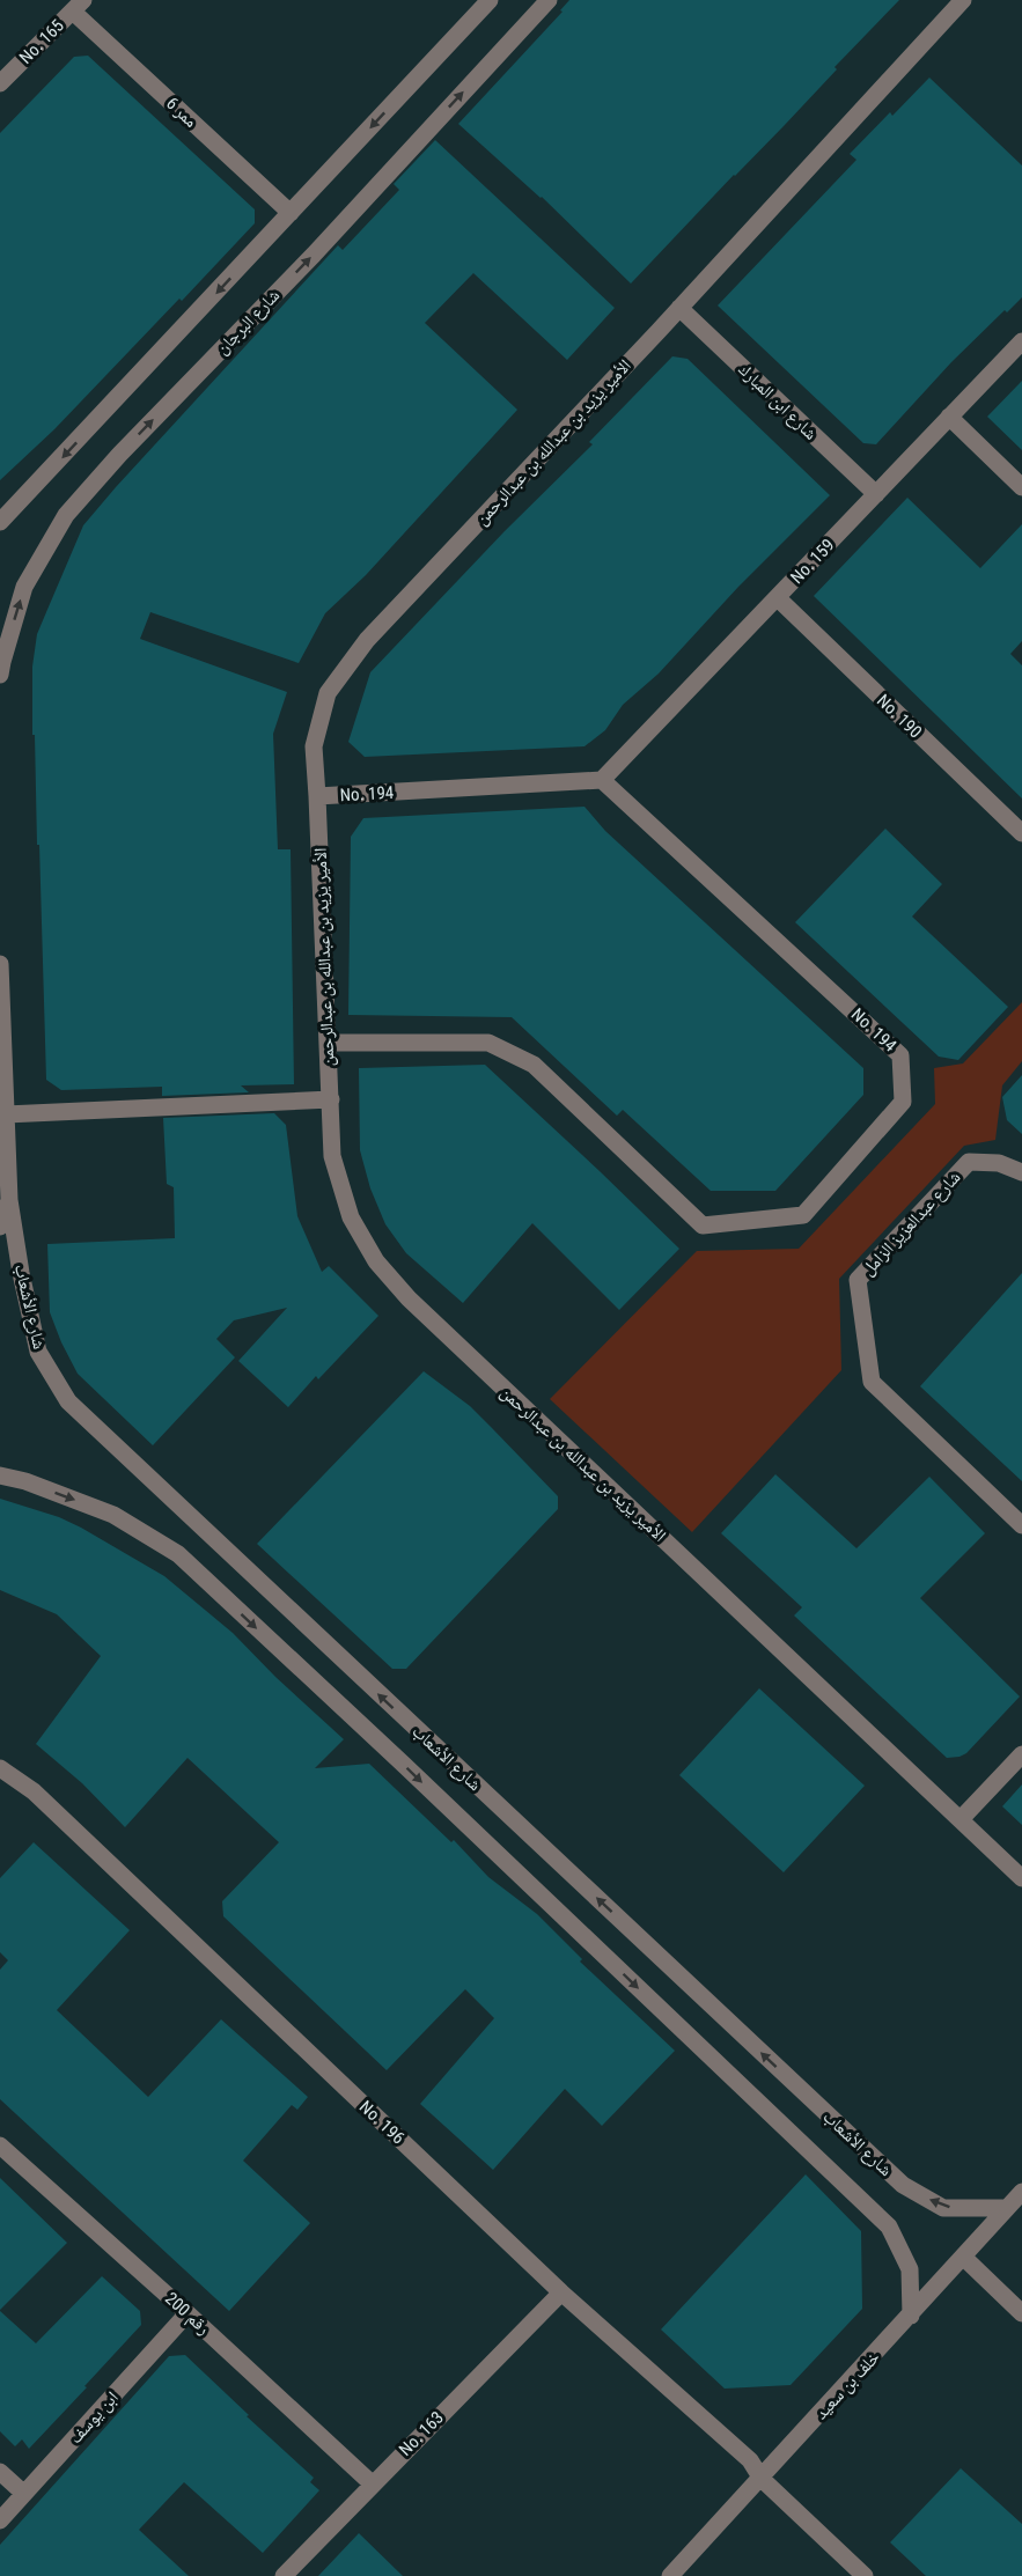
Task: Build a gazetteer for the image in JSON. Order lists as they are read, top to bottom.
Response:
{
  "streets": {
    "street": [
      "No. 165",
      "ممر 6",
      "شارع البرجان",
      "شارع ابن المبارك",
      "الأمير يزيد بن عبدالله بن عبدالرحمن",
      "No. 159",
      "No. 190",
      "No. 194",
      "شارع عبدالعزيز الزامل",
      "شارع الأشعاب",
      "No. 196",
      "رقم 200",
      "خلف بن سعيد",
      "ابن يوسف",
      "No. 163"
    ]
  },
  "crossings": [
    ["No. 165", "ممر 6"],
    ["شارع ابن المبارك", "الأمير يزيد بن عبدالله بن عبدالرحمن"],
    ["شارع ابن المبارك", "No. 159"],
    ["الأمير يزيد بن عبدالله بن عبدالرحمن", "No. 194"],
    ["No. 159", "No. 190"],
    ["No. 159", "No. 194"],
    ["شارع الأشعاب", "خلف بن سعيد"],
    ["No. 196", "خلف بن سعيد"],
    ["No. 196", "No. 163"],
    ["رقم 200", "ابن يوسف"],
    ["رقم 200", "No. 163"]
  ]
}
